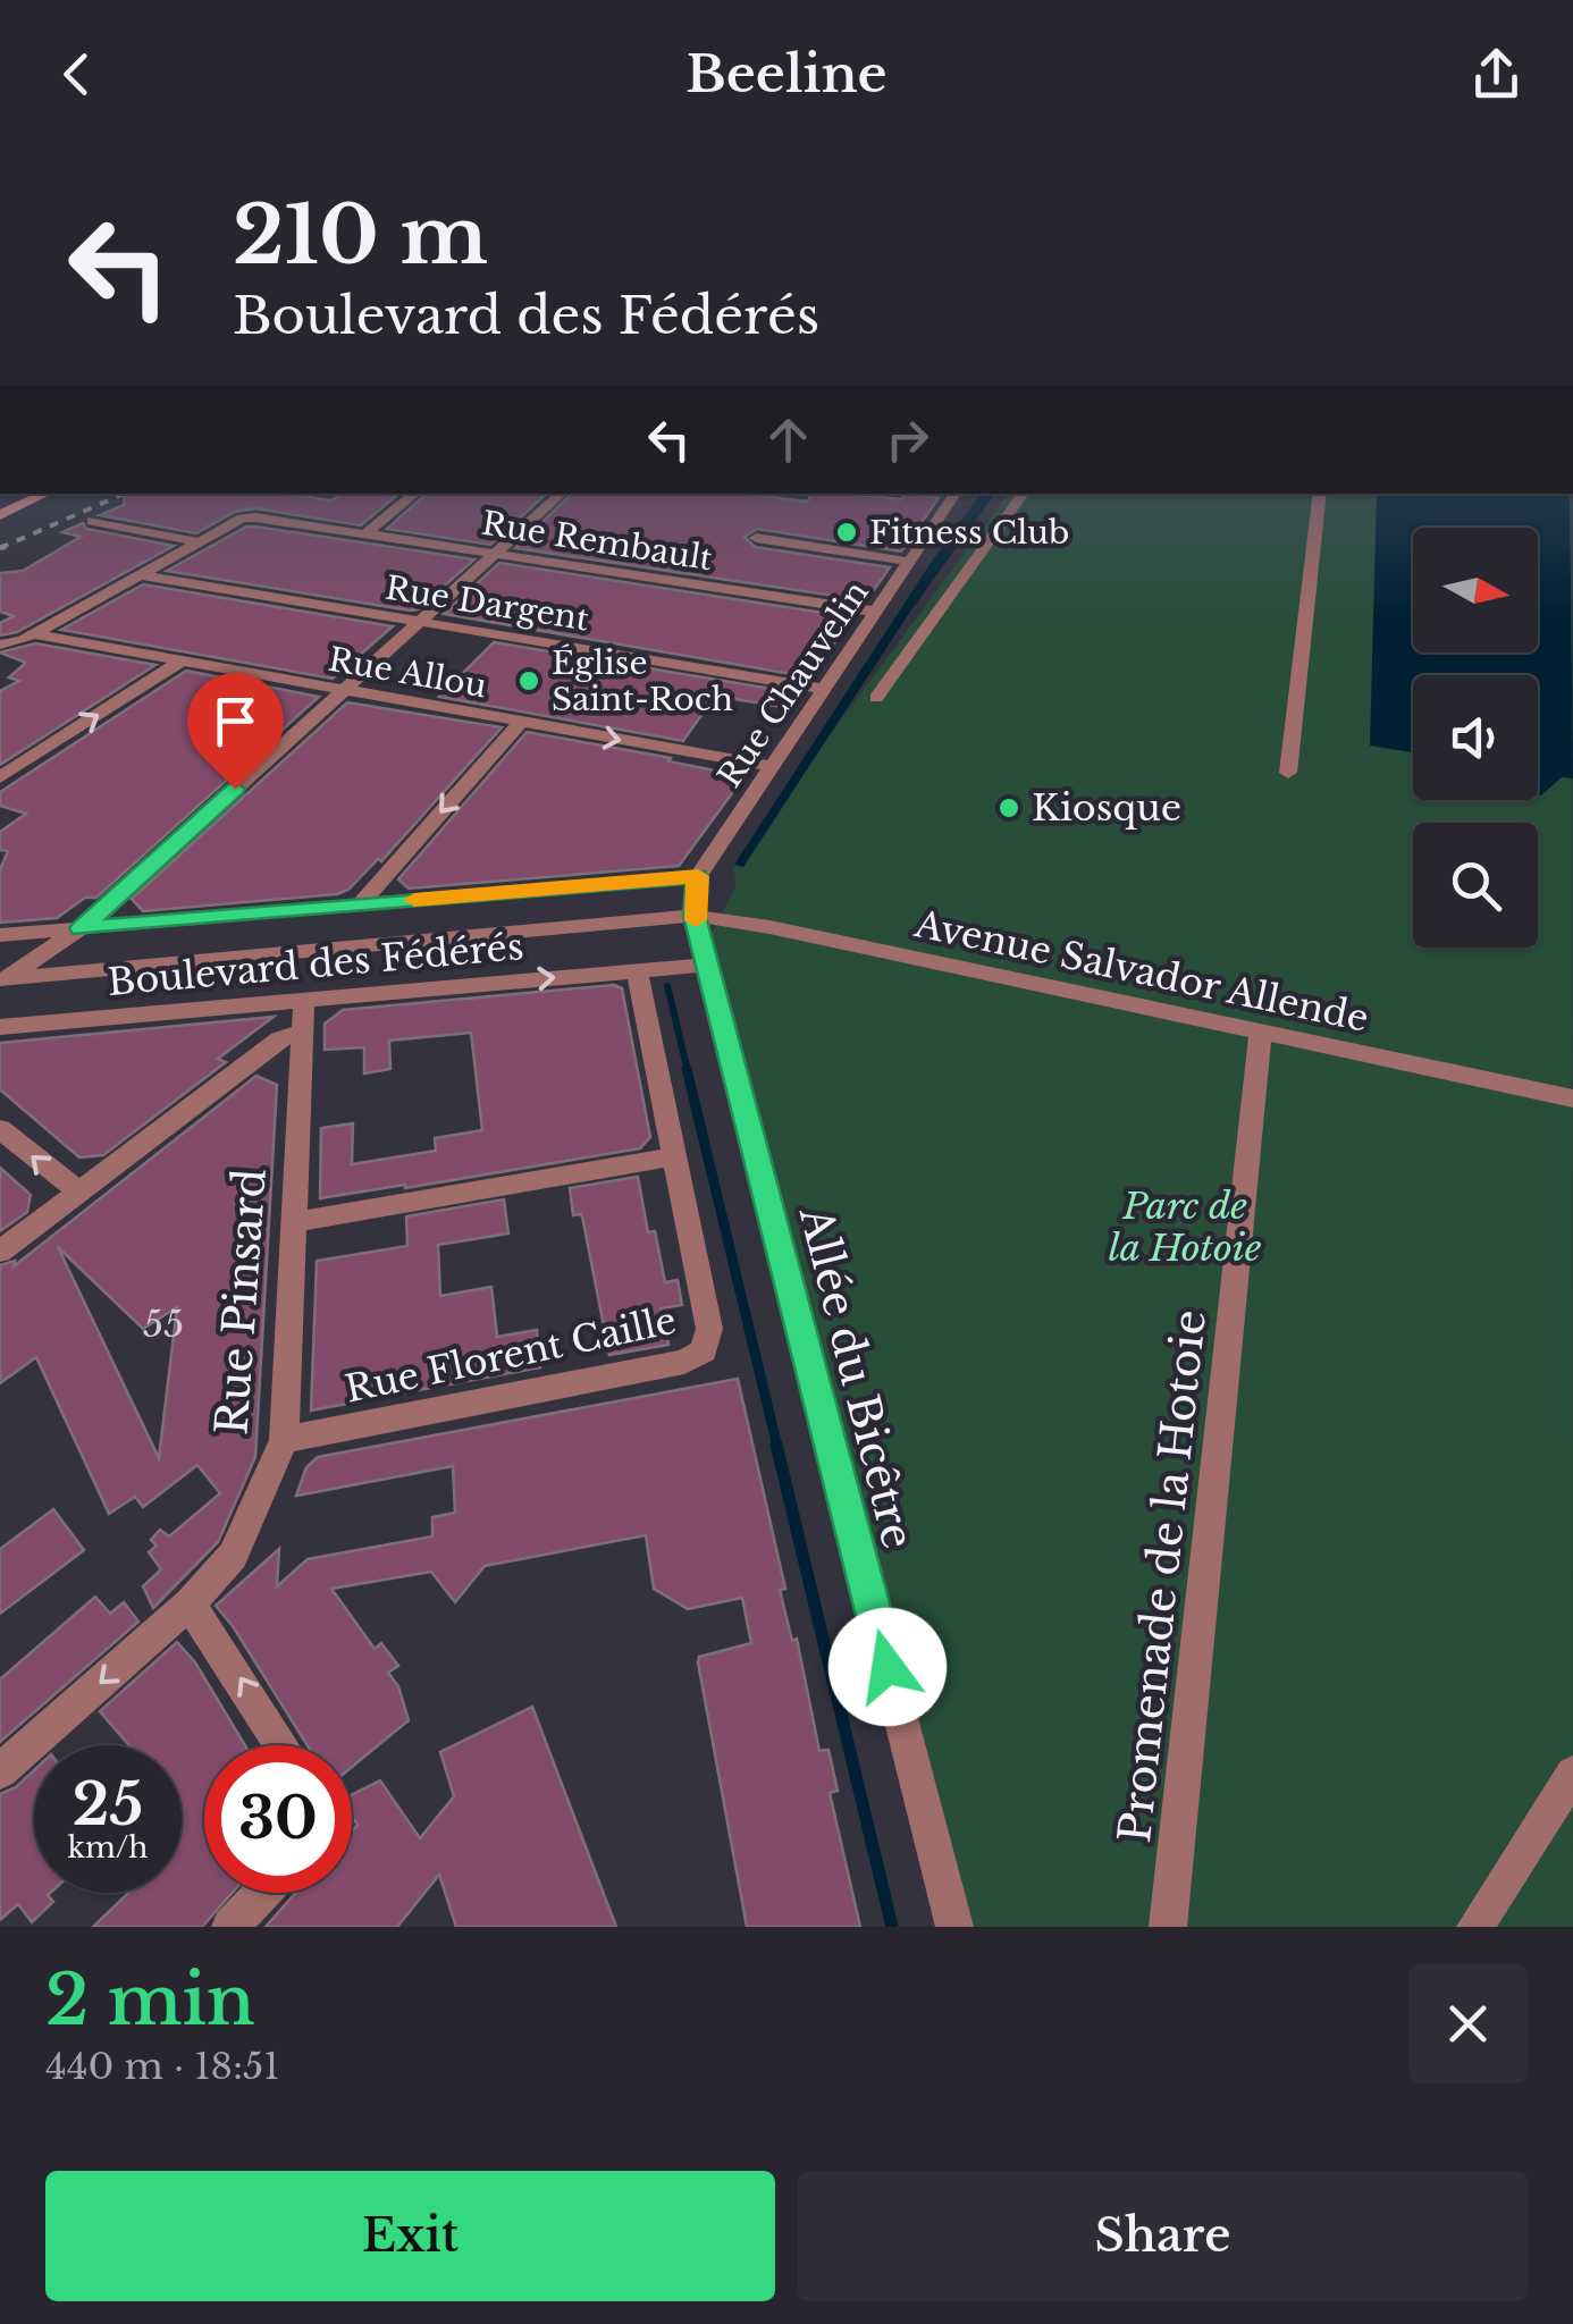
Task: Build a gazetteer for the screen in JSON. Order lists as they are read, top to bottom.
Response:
{
  "streets": {
    "street": [
      "Rue Rembault",
      "Rue Dargent",
      "Rue Allou",
      "Rue Chauvelin",
      "Boulevard des Fédérés",
      "Avenue Salvador Allende",
      "Rue Pinsard",
      "Rue Florent Caille",
      "Allée du Bicêtre",
      "Promenade de la Hotoie"
    ]
  },
  "crossings": [
    ["Rue Rembault", "Rue Chauvelin"],
    ["Rue Dargent", "Rue Chauvelin"],
    ["Rue Allou", "Rue Chauvelin"],
    ["Rue Chauvelin", "Boulevard des Fédérés"],
    ["Rue Chauvelin", "Avenue Salvador Allende"],
    ["Rue Chauvelin", "Allée du Bicêtre"],
    ["Boulevard des Fédérés", "Avenue Salvador Allende"],
    ["Boulevard des Fédérés", "Rue Pinsard"],
    ["Boulevard des Fédérés", "Rue Florent Caille"],
    ["Boulevard des Fédérés", "Allée du Bicêtre"],
    ["Avenue Salvador Allende", "Allée du Bicêtre"],
    ["Avenue Salvador Allende", "Promenade de la Hotoie"],
    ["Rue Pinsard", "Rue Florent Caille"]
  ],
  "parks": ["Parc de la Hotoie"],
  "places": ["Fitness Club", "Église Saint-Roch", "Kiosque"],
  "house_numbers": ["55"],
  "north": "right",
  "page": {
    "header": "Beeline",
    "turn": ["210 m", "Boulevard des Fédérés"],
    "speed": "25 km/h",
    "limit": "30",
    "heading": ["2 min", "440 m · 18:51"],
    "buttons": ["Exit", "Share"]
  }
}
